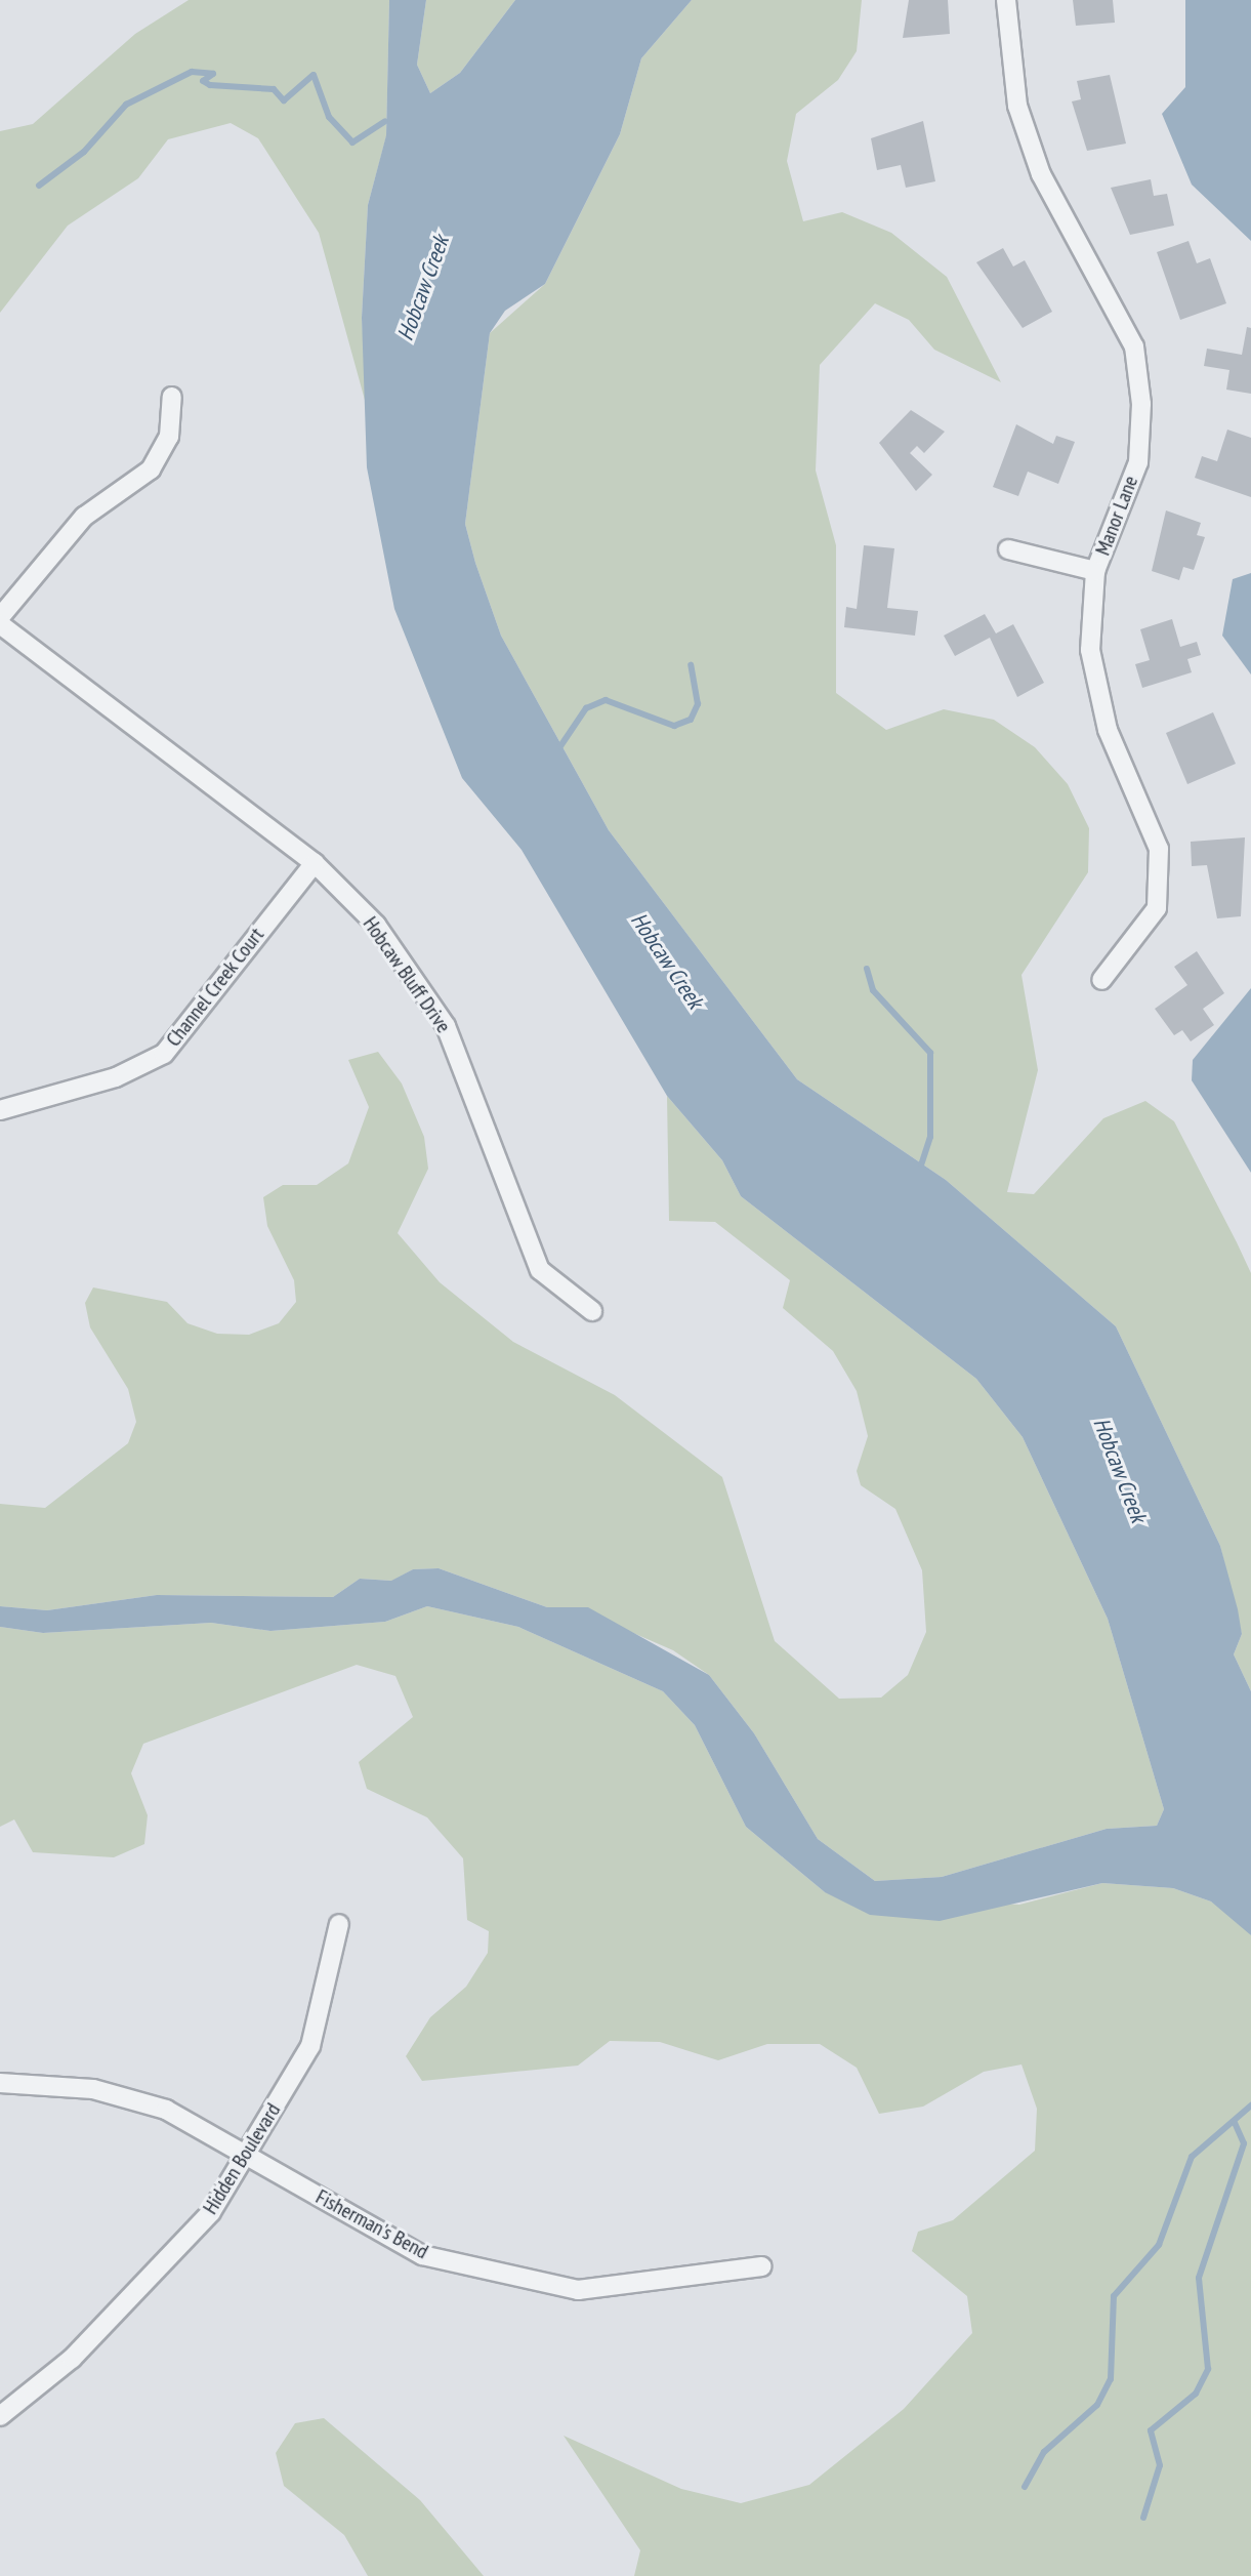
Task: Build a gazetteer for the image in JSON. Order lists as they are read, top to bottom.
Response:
{
  "streets": {
    "street": [
      "Manor Lane",
      "Hobcaw Bluff Drive",
      "Channel Creek Court",
      "Hidden Boulevard",
      "Fisherman's Bend"
    ]
  },
  "crossings": [
    ["Hobcaw Bluff Drive", "Channel Creek Court"],
    ["Hidden Boulevard", "Fisherman's Bend"]
  ],
  "water": ["Hobcaw Creek"]
}
